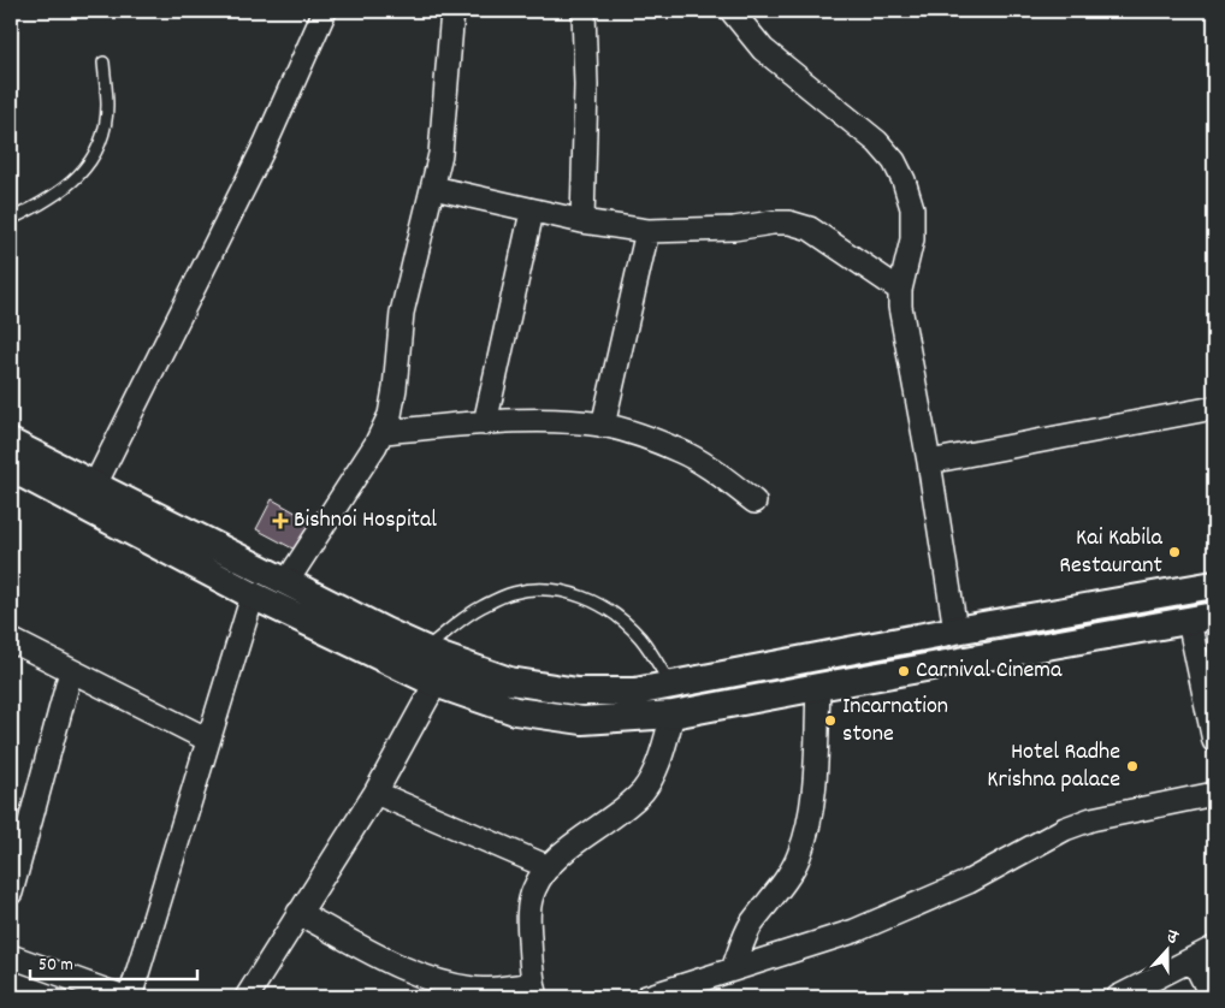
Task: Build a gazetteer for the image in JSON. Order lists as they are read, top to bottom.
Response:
{
  "places": {
    "health": ["Bishnoi Hospital"],
    "other": [
      "Kai Kabila Restaurant",
      "Carnival Cinema",
      "Incarnation stone",
      "Hotel Radhe Krishna palace"
    ]
  },
  "scale_bar": "50 m",
  "north": "top"
}
